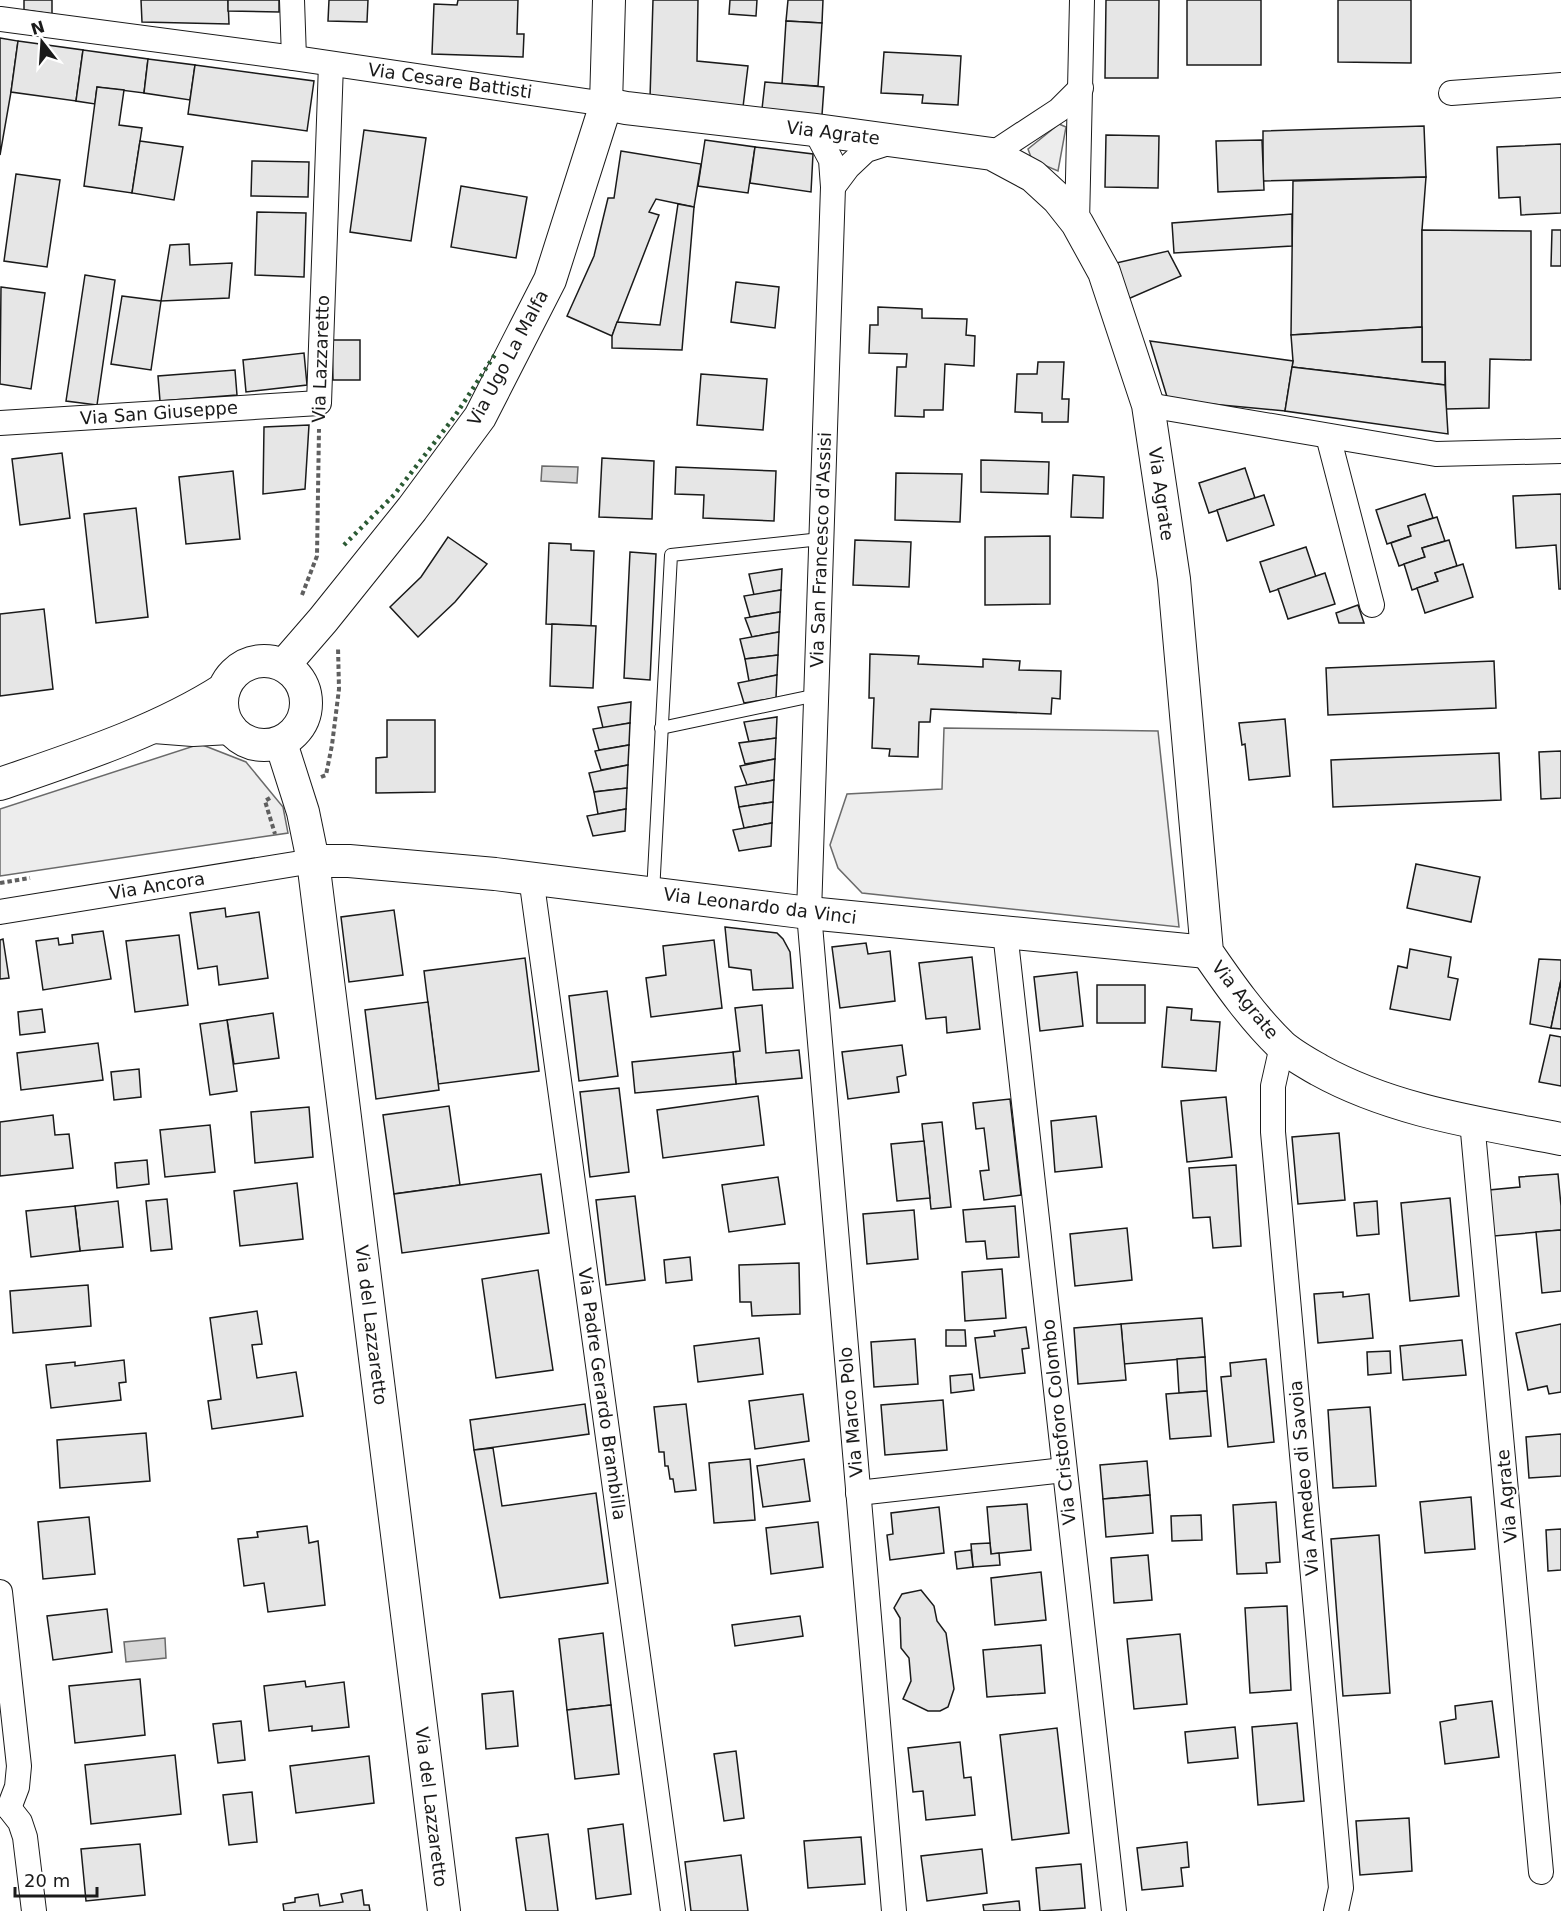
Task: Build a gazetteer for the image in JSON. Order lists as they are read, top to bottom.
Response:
{
  "streets": {
    "street": [
      "Via Cesare Battisti",
      "Via Agrate",
      "Via Ugo La Malfa",
      "Via Lazzaretto",
      "Via San Giuseppe",
      "Via San Francesco d'Assisi",
      "Via Ancora",
      "Via Leonardo da Vinci",
      "Via del Lazzaretto",
      "Via Padre Gerardo Brambilla",
      "Via Marco Polo",
      "Via Cristoforo Colombo",
      "Via Amedeo di Savoia"
    ]
  },
  "crossings": [
    ["Via Cesare Battisti", "Via Agrate"],
    ["Via Cesare Battisti", "Via Ugo La Malfa"],
    ["Via Cesare Battisti", "Via Lazzaretto"],
    ["Via Agrate", "Via Ugo La Malfa"],
    ["Via Agrate", "Via San Francesco d'Assisi"],
    ["Via Agrate", "Via Leonardo da Vinci"],
    ["Via Agrate", "Via Amedeo di Savoia"],
    ["Via Ugo La Malfa", "Via Lazzaretto"],
    ["Via Ugo La Malfa", "Via del Lazzaretto"],
    ["Via Lazzaretto", "Via San Giuseppe"],
    ["Via San Francesco d'Assisi", "Via Leonardo da Vinci"],
    ["Via San Francesco d'Assisi", "Via Marco Polo"],
    ["Via Ancora", "Via Leonardo da Vinci"],
    ["Via Ancora", "Via del Lazzaretto"],
    ["Via Leonardo da Vinci", "Via del Lazzaretto"],
    ["Via Leonardo da Vinci", "Via Padre Gerardo Brambilla"],
    ["Via Leonardo da Vinci", "Via Marco Polo"],
    ["Via Leonardo da Vinci", "Via Cristoforo Colombo"]
  ],
  "scale_bar": "20 m",
  "north": "top"
}
